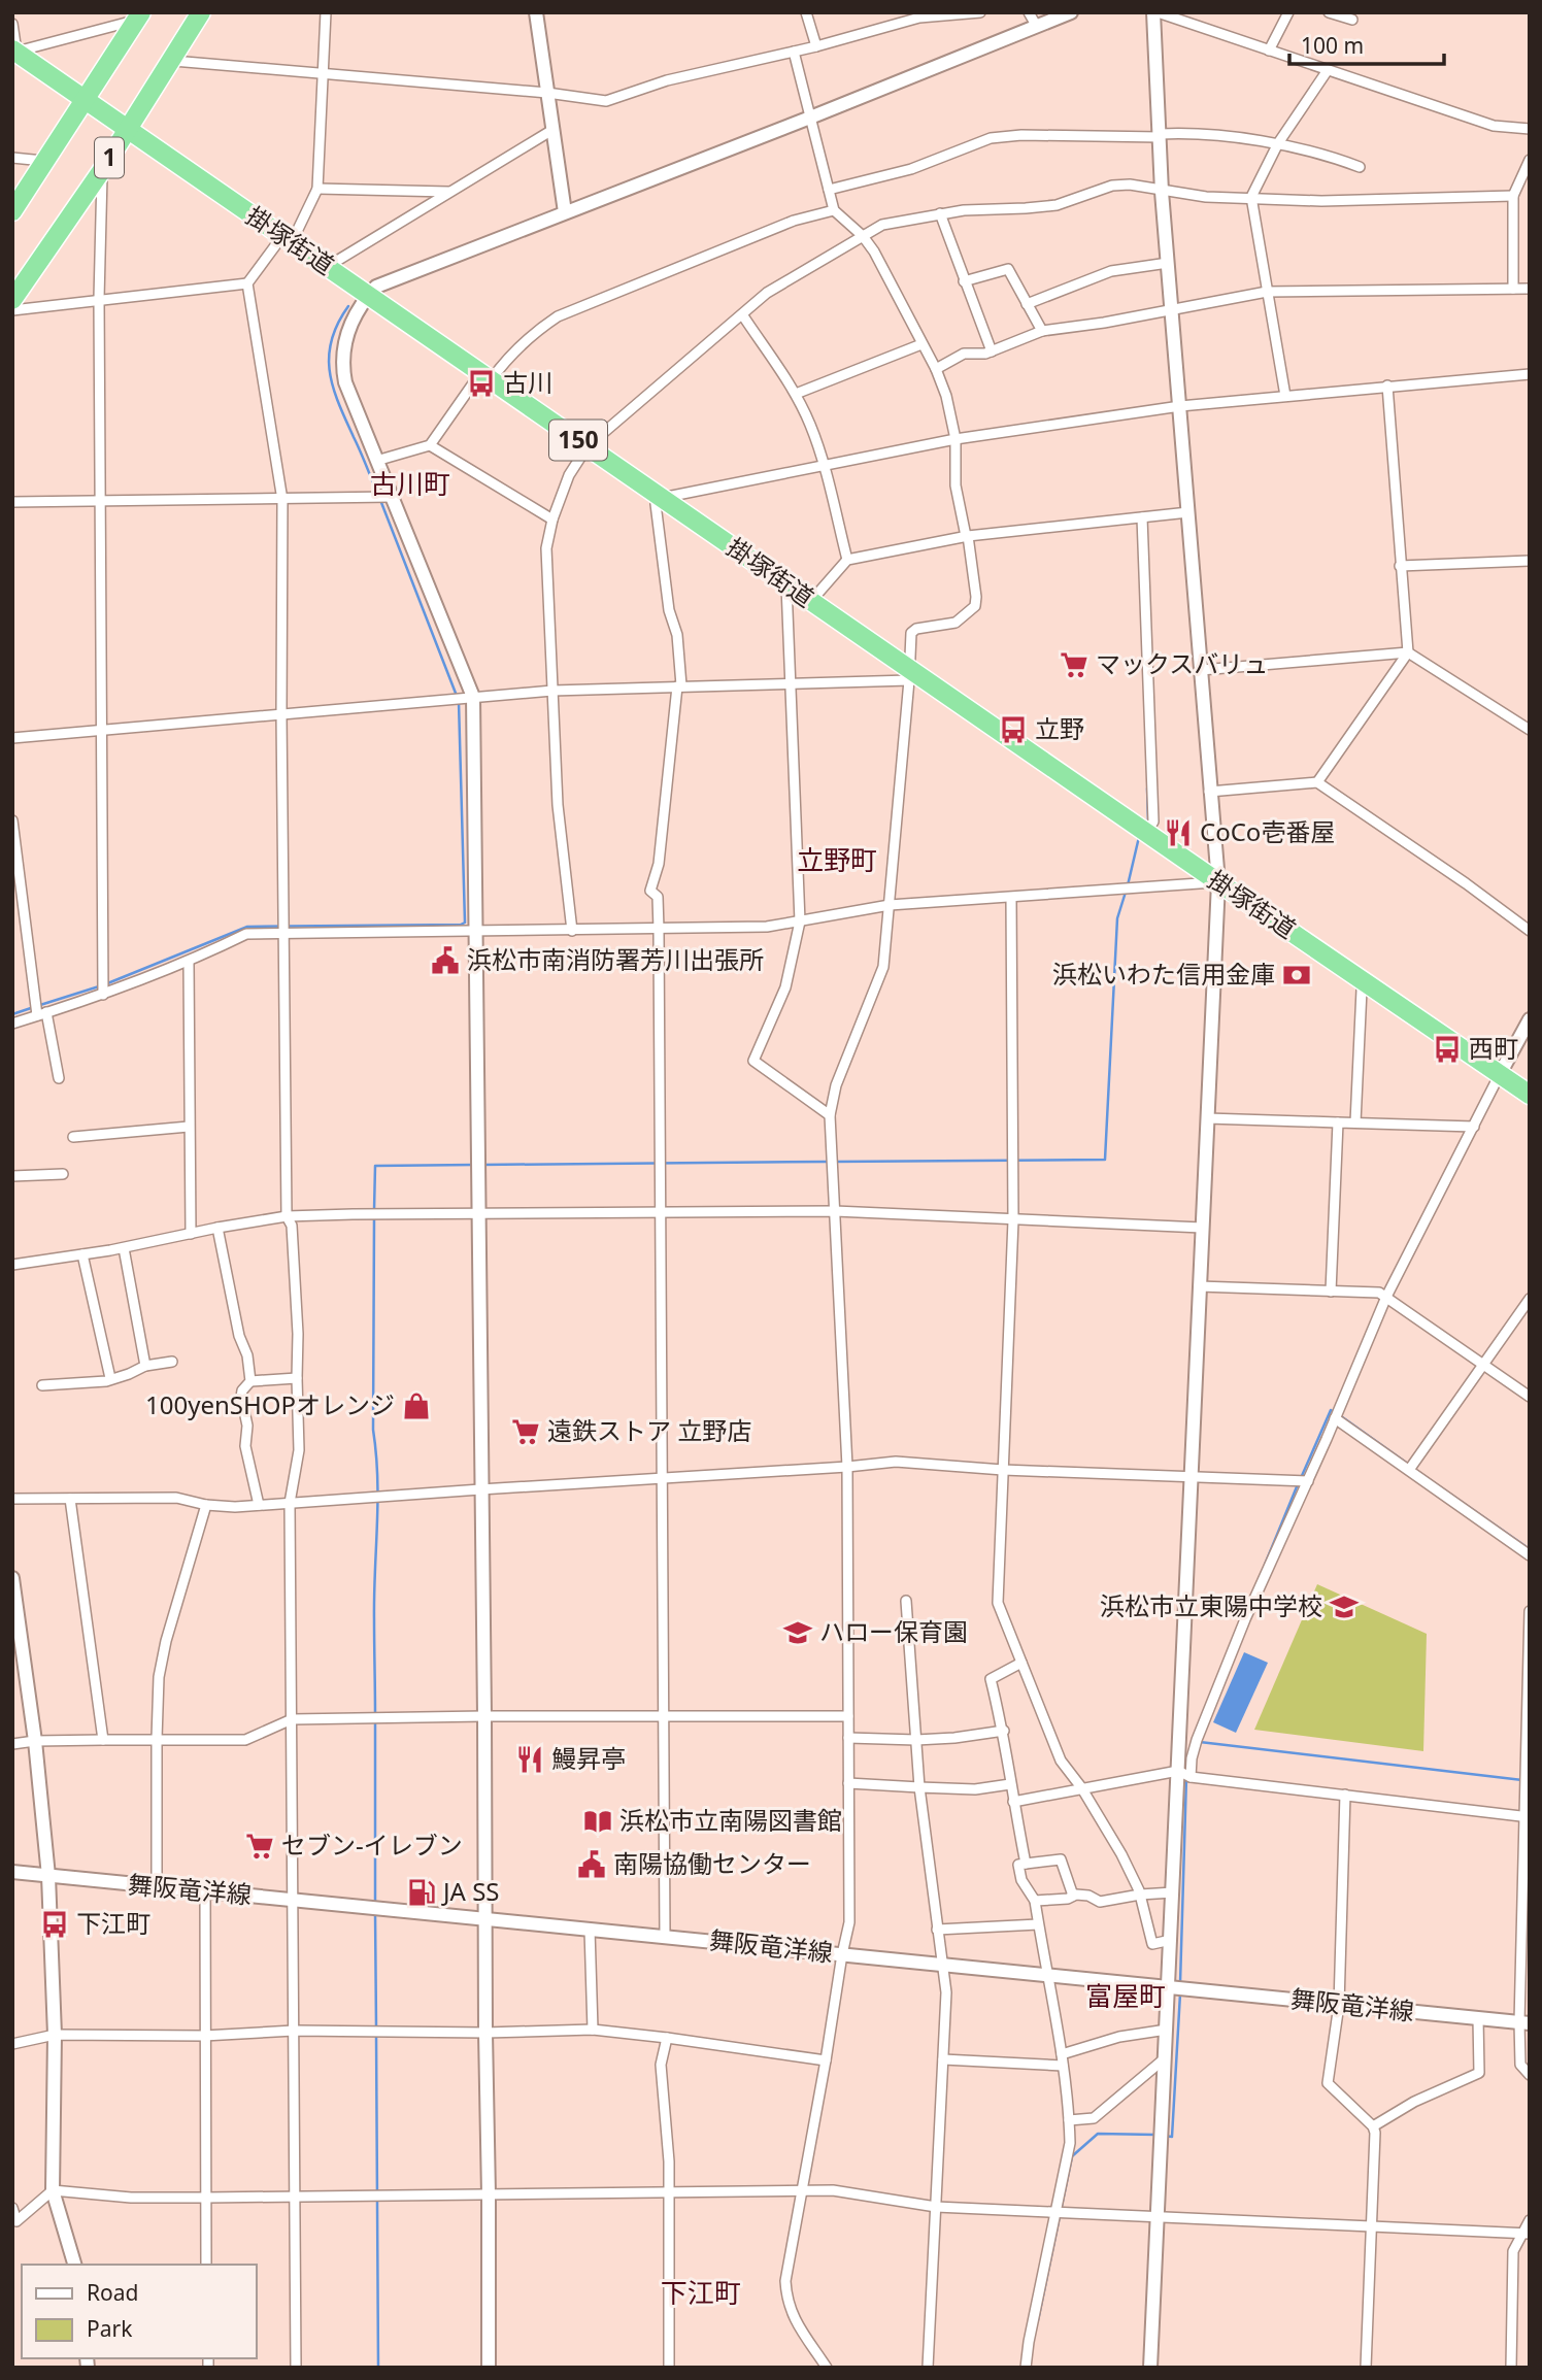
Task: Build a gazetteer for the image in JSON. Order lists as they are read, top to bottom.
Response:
{
  "streets": {
    "highway": ["1", "掛塚街道", "150"],
    "street": ["舞阪竜洋線"]
  },
  "crossings": [
    ["1", "掛塚街道"]
  ],
  "districts": [
    "古川町",
    "立野町",
    "富屋町",
    "下江町"
  ],
  "places": {
    "bus stop": [
      "古川",
      "立野",
      "西町",
      "下江町"
    ],
    "supermarket": ["マックスバリュ", "遠鉄ストア 立野店", "セブン-イレブン"],
    "restaurant": ["CoCo壱番屋", "鰻昇亭"],
    "public building": ["浜松市南消防署芳川出張所", "南陽協働センター"],
    "bank": ["浜松いわた信用金庫"],
    "shop": ["100yenSHOPオレンジ"],
    "school or university": ["浜松市立東陽中学校", "ハロー保育園"],
    "library": ["浜松市立南陽図書館"],
    "fuel station": ["JA SS"]
  },
  "legend": ["Road", "Park"],
  "scale_bar": "100 m"
}
